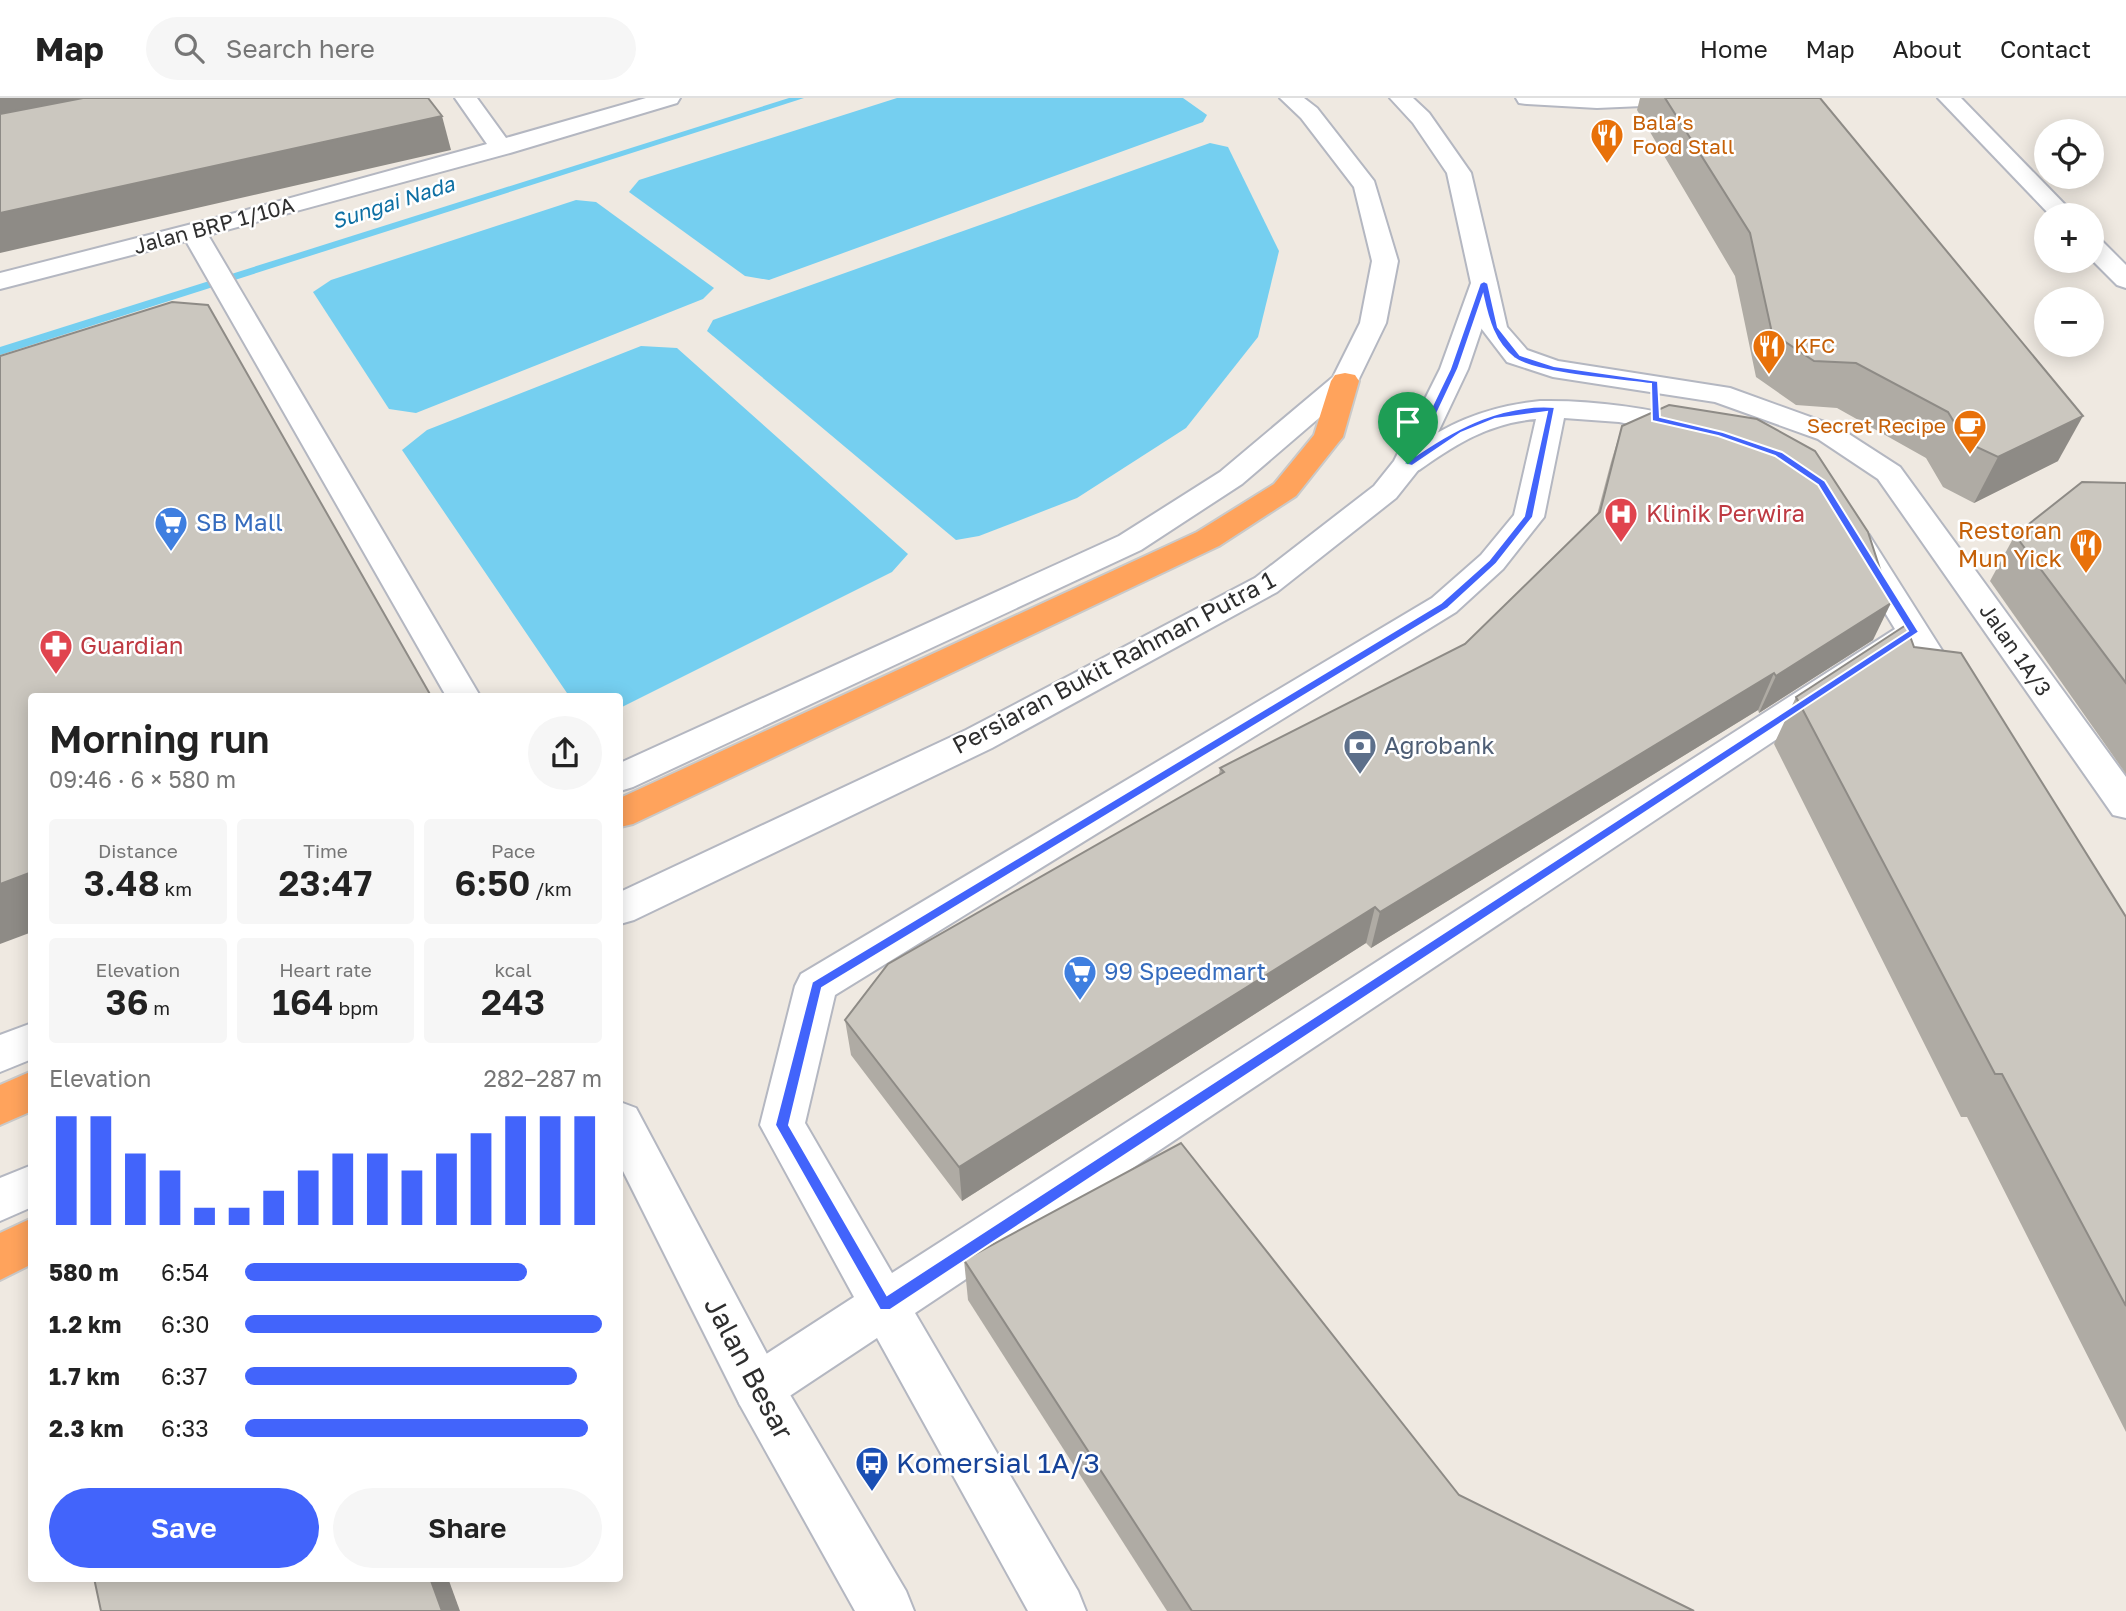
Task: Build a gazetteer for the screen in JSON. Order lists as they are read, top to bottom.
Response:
{
  "streets": {
    "street": [
      "Jalan BRP 1/10A",
      "Jalan 1A/3",
      "Persiaran Bukit Rahman Putra 1",
      "Jalan Besar"
    ]
  },
  "crossings": [
    ["Jalan 1A/3", "Persiaran Bukit Rahman Putra 1"]
  ],
  "water": ["Sungai Nada"],
  "places": {
    "restaurant": ["Bala’s Food Stall", "KFC", "Restoran Mun Yick"],
    "cafe": ["Secret Recipe"],
    "hospital": ["Klinik Perwira"],
    "supermarket": ["SB Mall", "99 Speedmart"],
    "pharmacy": ["Guardian"],
    "bank": ["Agrobank"],
    "bus stop": ["Komersial 1A/3"]
  },
  "page": {
    "header": "Map",
    "search": "Search here",
    "nav": [
      "Home",
      "Map",
      "About",
      "Contact"
    ],
    "map_buttons": ["+", "−"],
    "heading": ["Morning run", "09:46 · 6 × 580 m"],
    "stats": [
      ["Distance", "3.48 km"],
      ["Time", "23:47"],
      ["Pace", "6:50 /km"],
      ["Elevation", "36 m"],
      ["Heart rate", "164 bpm"],
      ["kcal", "243"]
    ],
    "chart": ["Elevation", "282–287 m"],
    "list": [
      {
        "name": "580 m",
        "note": "6:54"
      },
      {
        "name": "1.2 km",
        "note": "6:30"
      },
      {
        "name": "1.7 km",
        "note": "6:37"
      },
      {
        "name": "2.3 km",
        "note": "6:33"
      }
    ],
    "buttons": ["Save", "Share"]
  }
}
